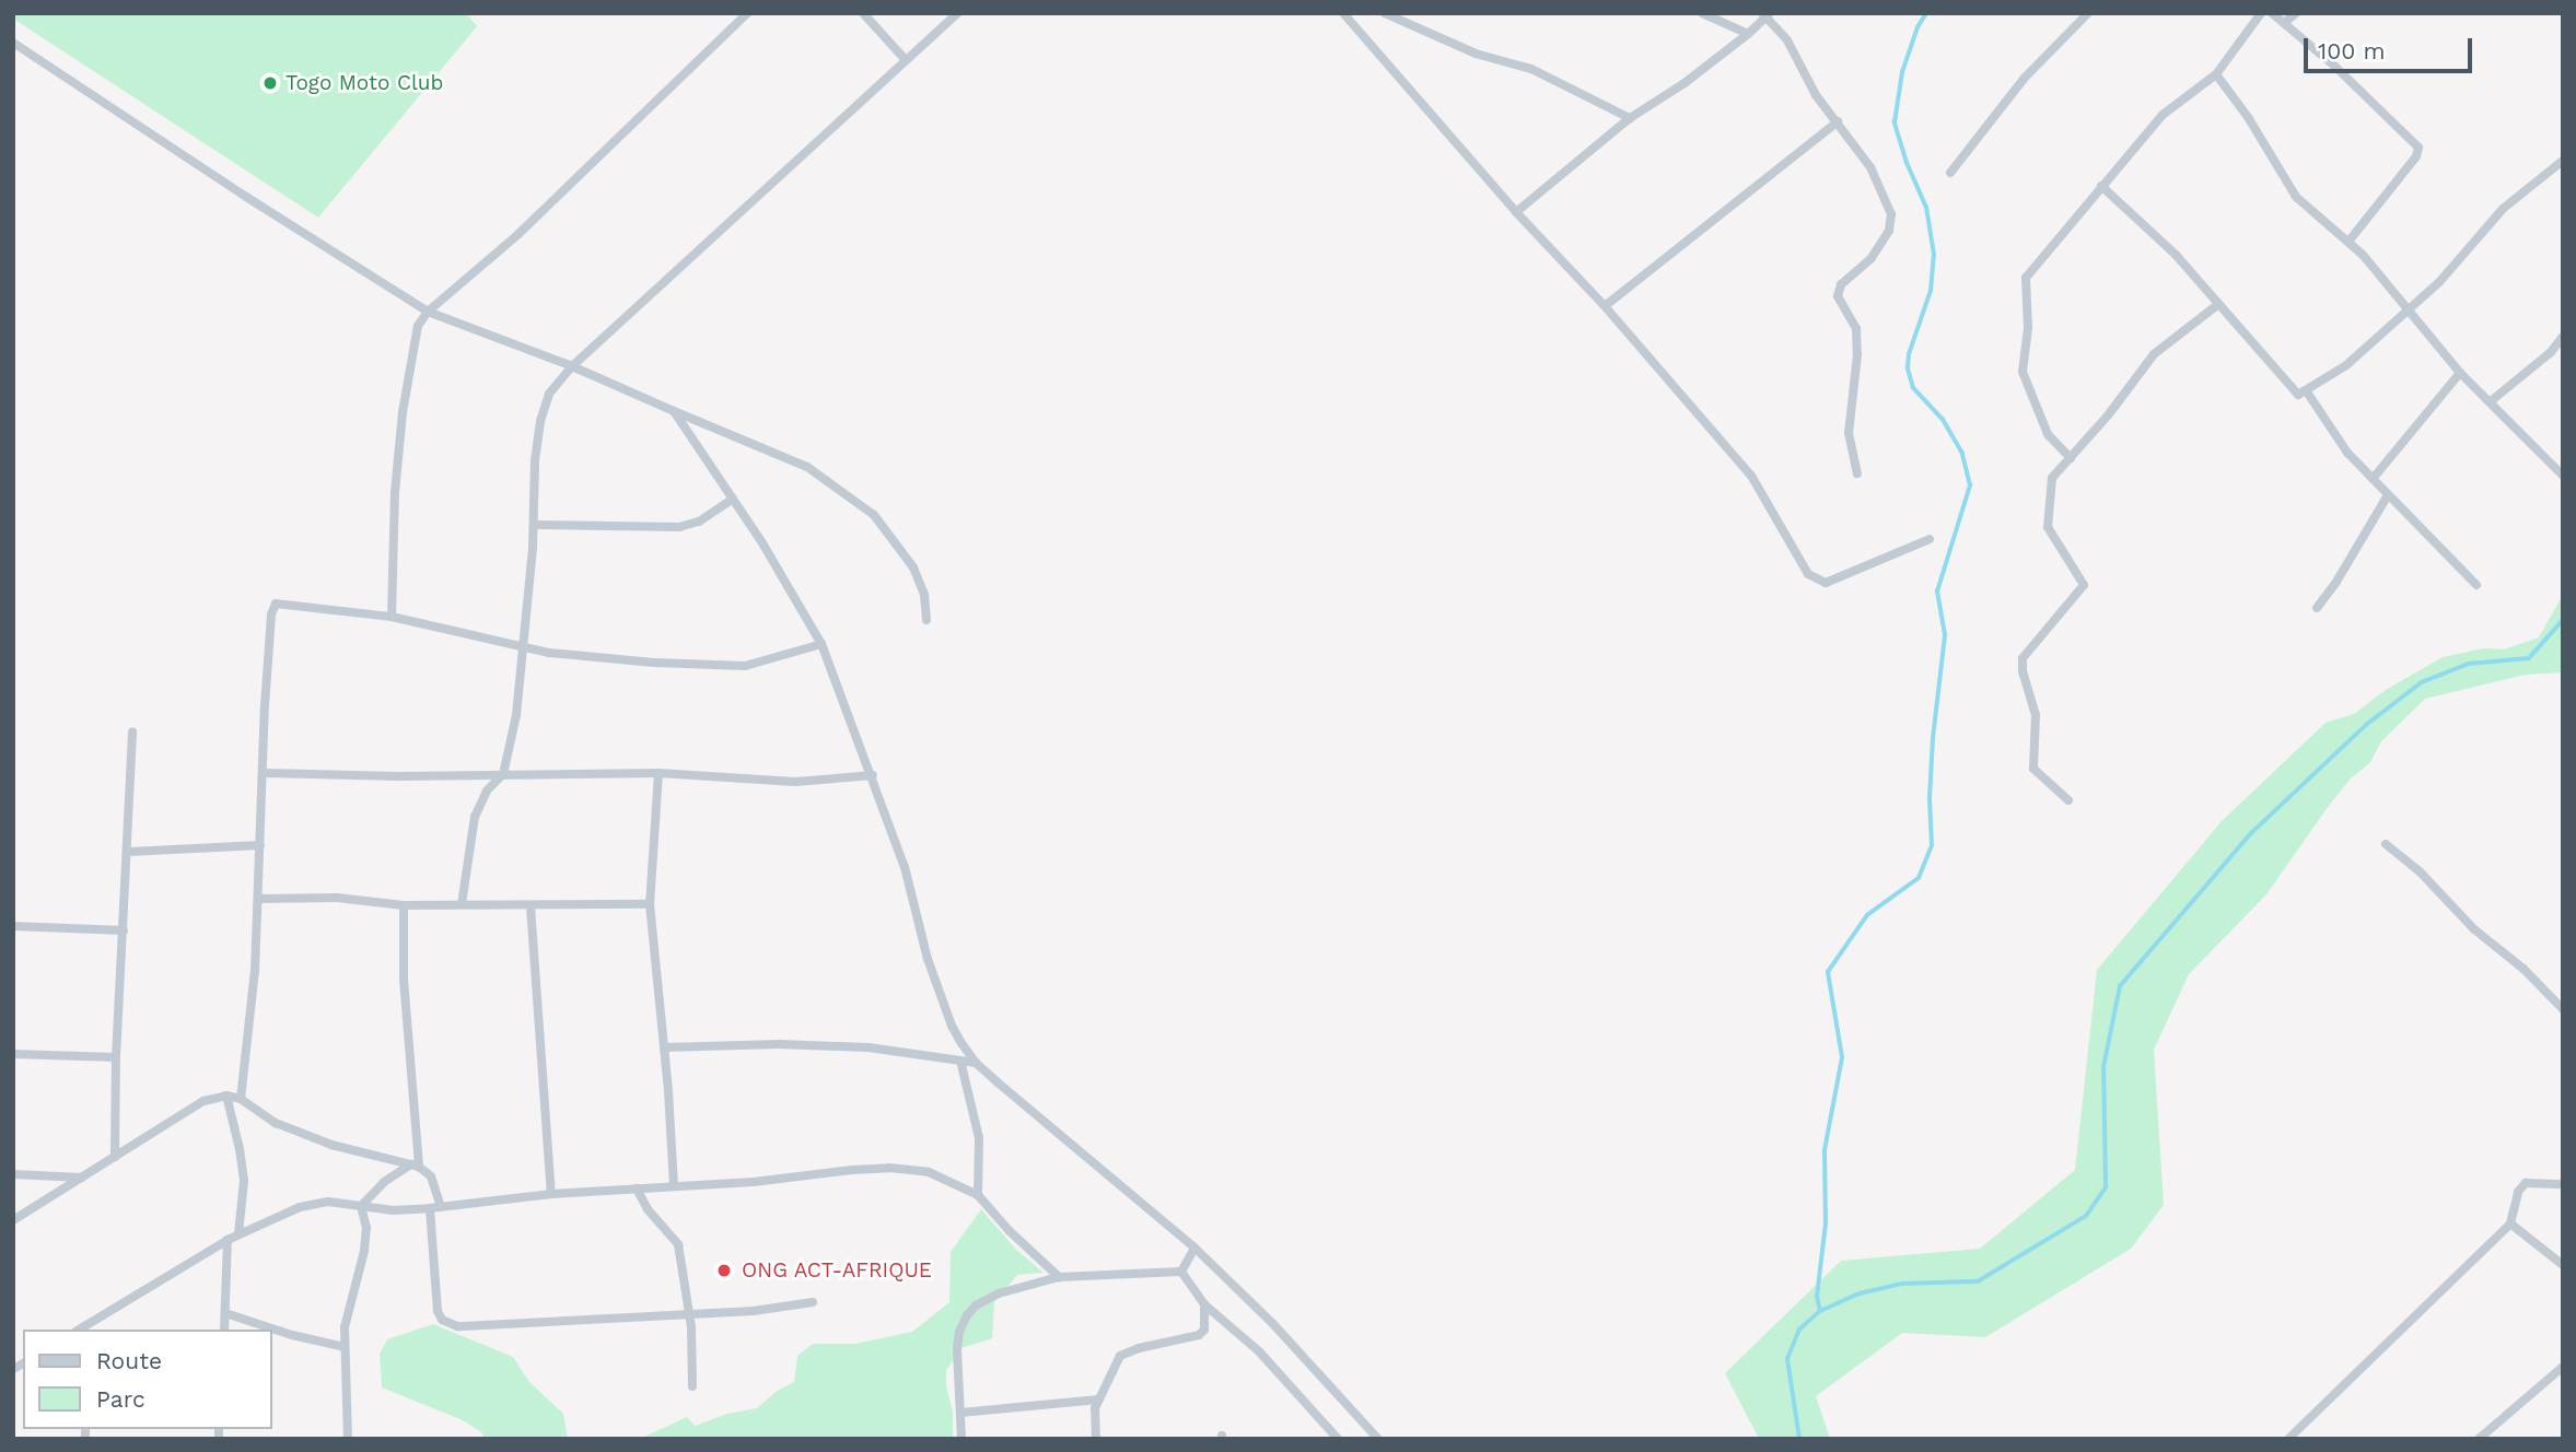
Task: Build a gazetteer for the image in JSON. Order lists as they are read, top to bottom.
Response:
{
  "places": ["Togo Moto Club", "ONG ACT-AFRIQUE"],
  "legend": ["Route", "Parc"],
  "scale_bar": "100 m"
}
